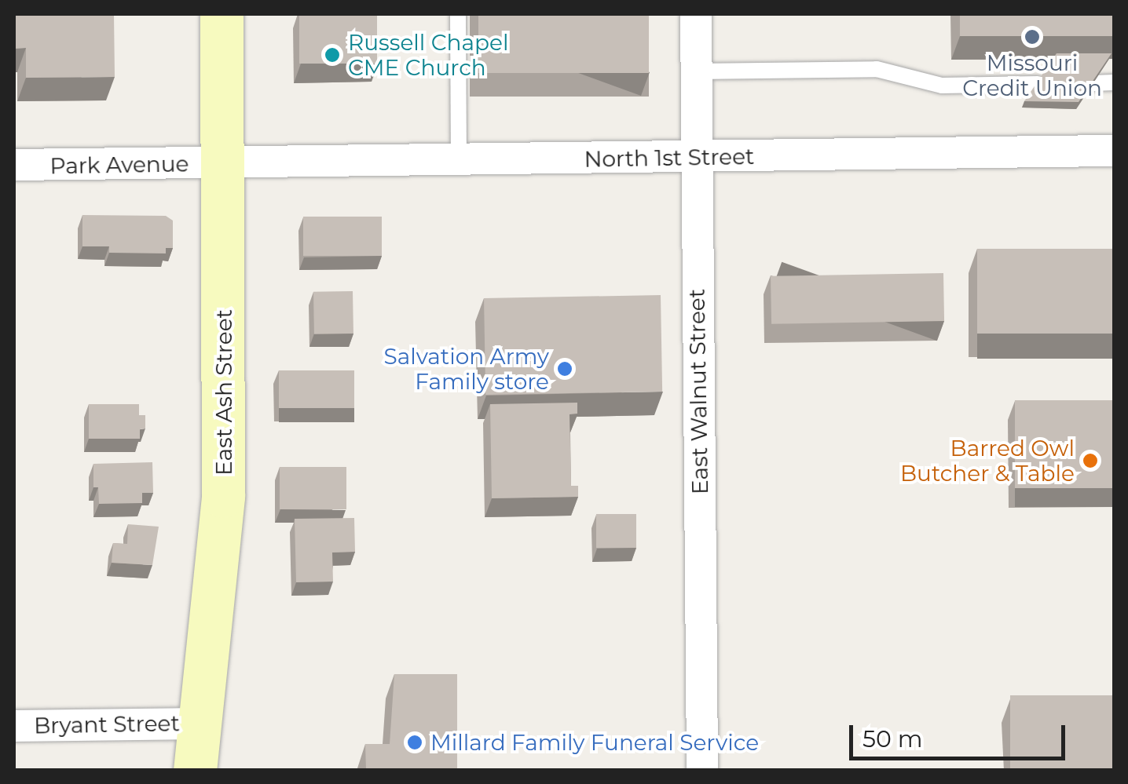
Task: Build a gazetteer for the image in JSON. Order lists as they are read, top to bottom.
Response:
{
  "streets": {
    "street": [
      "North 1st Street",
      "Park Avenue",
      "East Walnut Street",
      "East Ash Street",
      "Bryant Street"
    ]
  },
  "crossings": [
    ["North 1st Street", "Park Avenue"],
    ["North 1st Street", "East Walnut Street"],
    ["North 1st Street", "East Ash Street"],
    ["Park Avenue", "East Ash Street"],
    ["East Ash Street", "Bryant Street"]
  ],
  "places": [
    "Missouri Credit Union",
    "Russell Chapel CME Church",
    "Salvation Army Family store",
    "Barred Owl Butcher & Table",
    "Millard Family Funeral Service"
  ],
  "scale_bar": "50 m"
}
